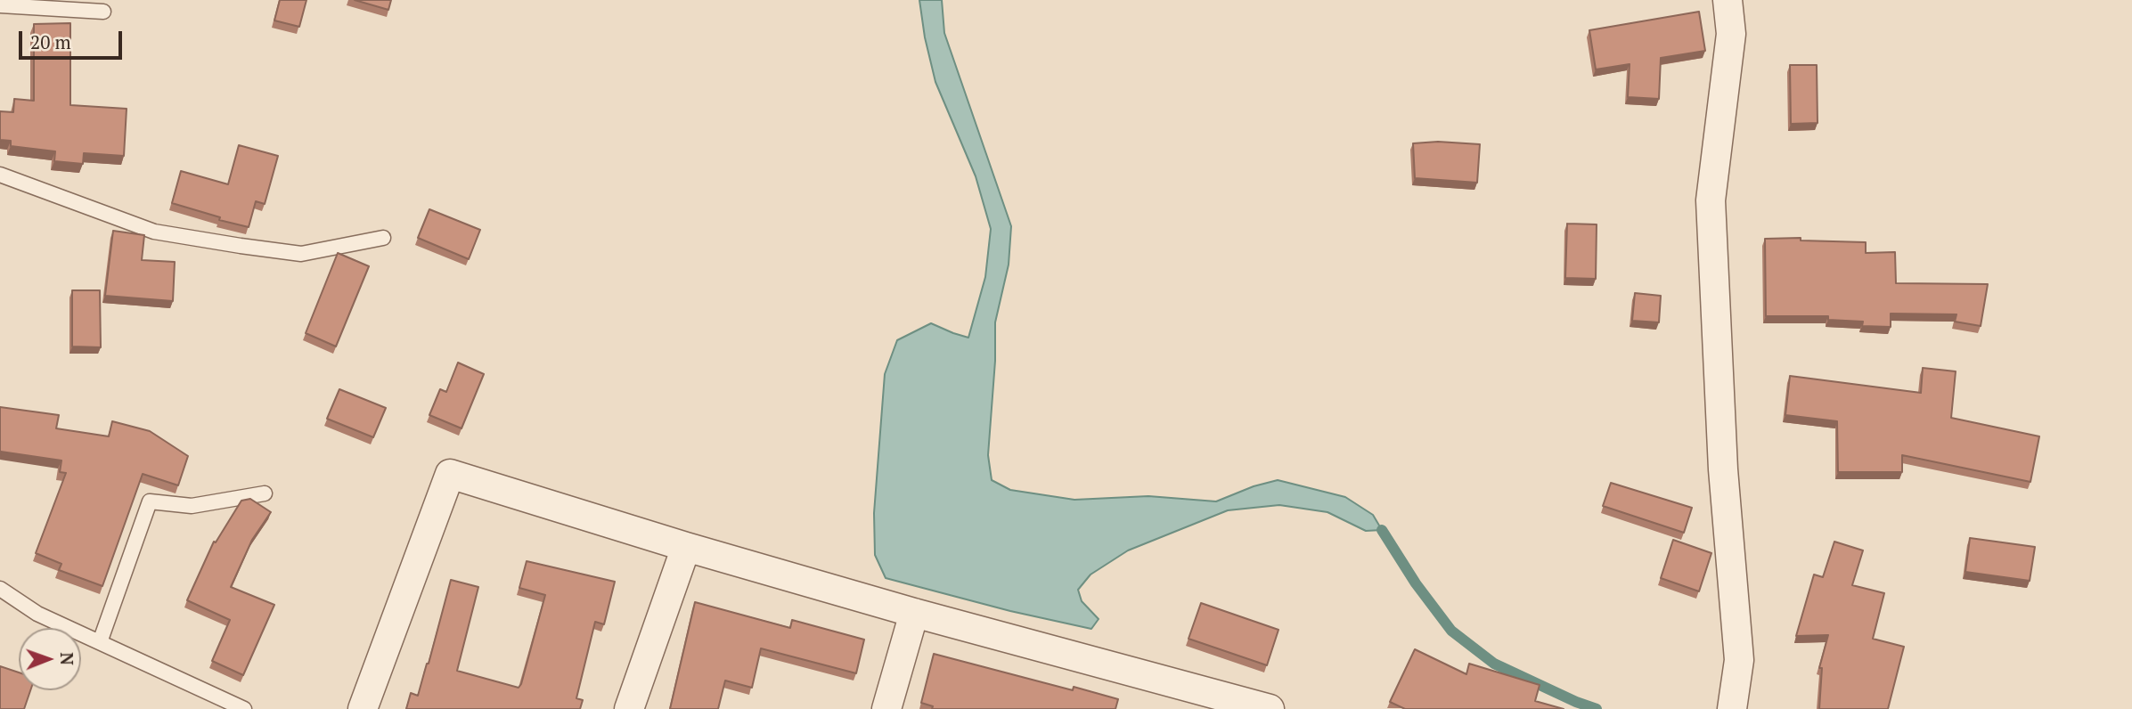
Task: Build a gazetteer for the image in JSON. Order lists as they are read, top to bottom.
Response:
{
  "scale_bar": "20 m",
  "north": "right"
}
